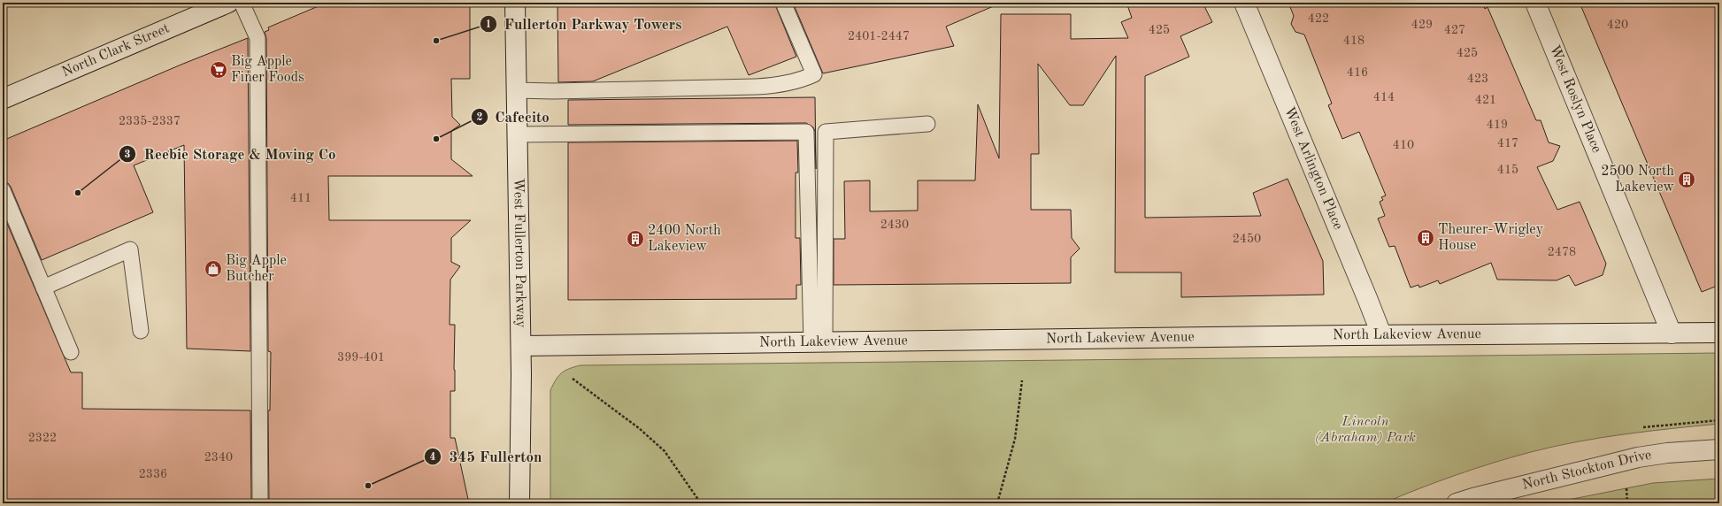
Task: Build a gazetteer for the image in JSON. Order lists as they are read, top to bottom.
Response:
{
  "streets": {
    "main road": [
      "North Clark Street",
      "West Roslyn Place",
      "West Arlington Place",
      "West Fullerton Parkway",
      "North Lakeview Avenue",
      "North Stockton Drive"
    ]
  },
  "crossings": [
    ["West Roslyn Place", "North Lakeview Avenue"],
    ["West Arlington Place", "North Lakeview Avenue"],
    ["West Fullerton Parkway", "North Lakeview Avenue"]
  ],
  "parks": ["Lincoln (Abraham) Park"],
  "places": {
    "other": [
      "Fullerton Parkway Towers",
      "Cafecito",
      "Reebie Storage & Moving Co",
      "345 Fullerton"
    ],
    "supermarket": ["Big Apple Finer Foods"],
    "building": ["2500 North Lakeview", "Theurer-Wrigley House", "2400 North Lakeview"],
    "shop": ["Big Apple Butcher"]
  },
  "house_numbers": [
    "422",
    "429",
    "420",
    "425",
    "427",
    "2401-2447",
    "418",
    "425",
    "416",
    "423",
    "414",
    "421",
    "2335-2337",
    "419",
    "417",
    "410",
    "415",
    "411",
    "2430",
    "2450",
    "2478",
    "399-401",
    "2322",
    "2340",
    "2336"
  ]
}
